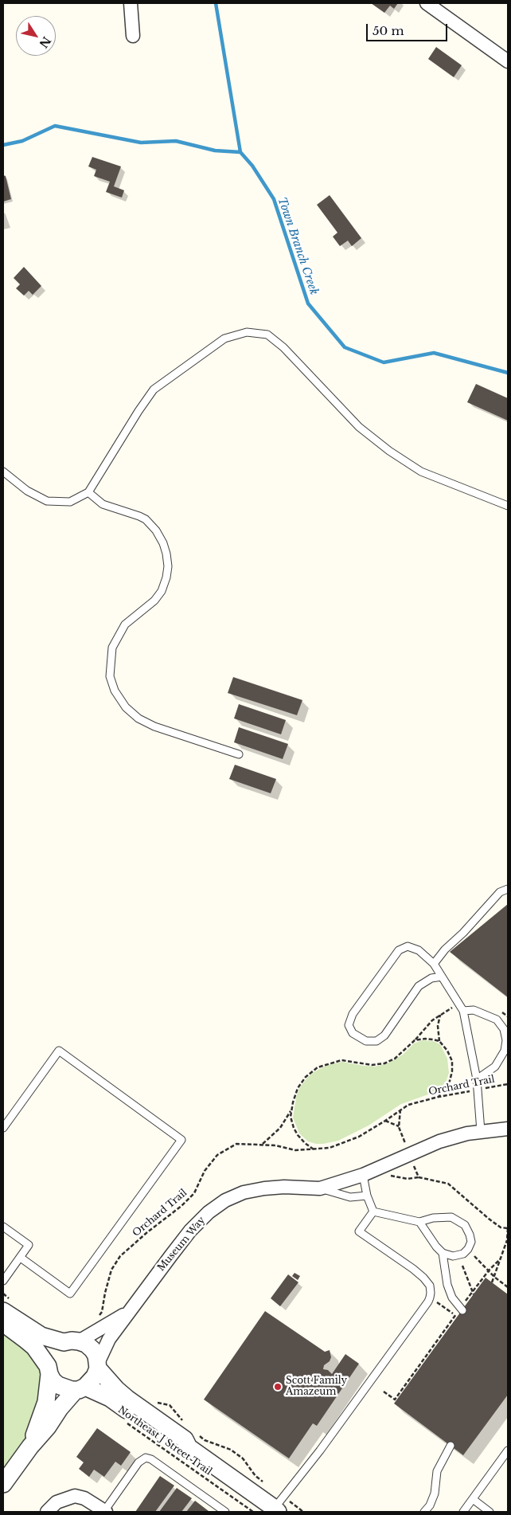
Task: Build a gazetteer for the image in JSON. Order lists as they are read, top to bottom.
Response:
{
  "streets": {
    "street": ["Museum Way"],
    "path": ["Orchard Trail", "Northeast J Street Trail"]
  },
  "water": ["Town Branch Creek"],
  "places": ["Scott Family Amazeum"],
  "scale_bar": "50 m",
  "north": "bottom right"
}
